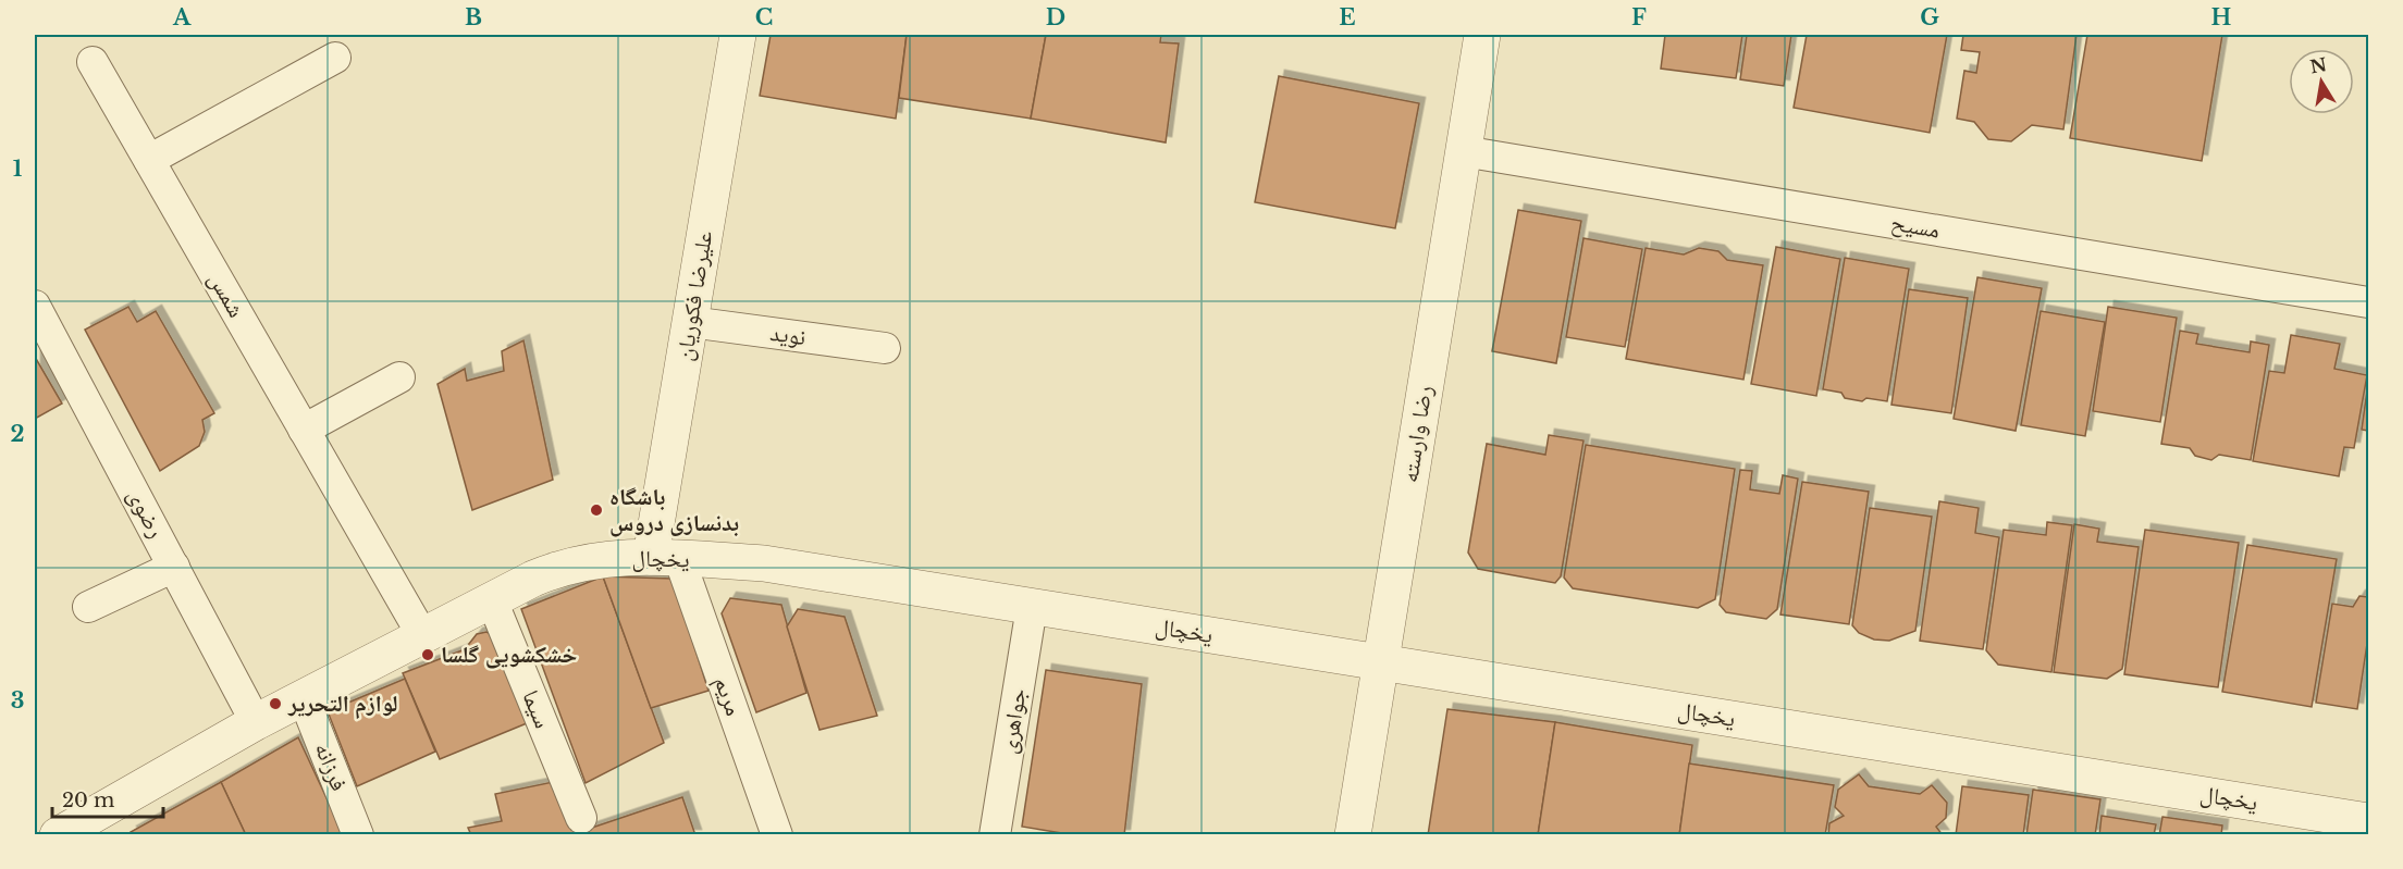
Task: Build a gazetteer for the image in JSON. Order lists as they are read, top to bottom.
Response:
{
  "streets": {
    "street": [
      "مسیح",
      "شمس",
      "علیرضا فکوریان",
      "نوید",
      "رضا وارسته",
      "رضوی",
      "یخچال",
      "مریم",
      "سیما",
      "جواهری",
      "فرزانه"
    ]
  },
  "crossings": [
    ["مسیح", "رضا وارسته"],
    ["شمس", "یخچال"],
    ["علیرضا فکوریان", "نوید"],
    ["علیرضا فکوریان", "یخچال"],
    ["علیرضا فکوریان", "مریم"],
    ["رضا وارسته", "یخچال"],
    ["رضوی", "یخچال"],
    ["یخچال", "مریم"],
    ["یخچال", "سیما"],
    ["یخچال", "جواهری"],
    ["یخچال", "فرزانه"]
  ],
  "places": ["باشگاه بدنسازی دروس", "خشکشویی گلسا", "لوازم التحریر"],
  "scale_bar": "20 m",
  "north": "top",
  "grid": {
    "columns": [
      "A",
      "B",
      "C",
      "D",
      "E",
      "F",
      "G",
      "H"
    ],
    "rows": ["1", "2", "3"]
  }
}
